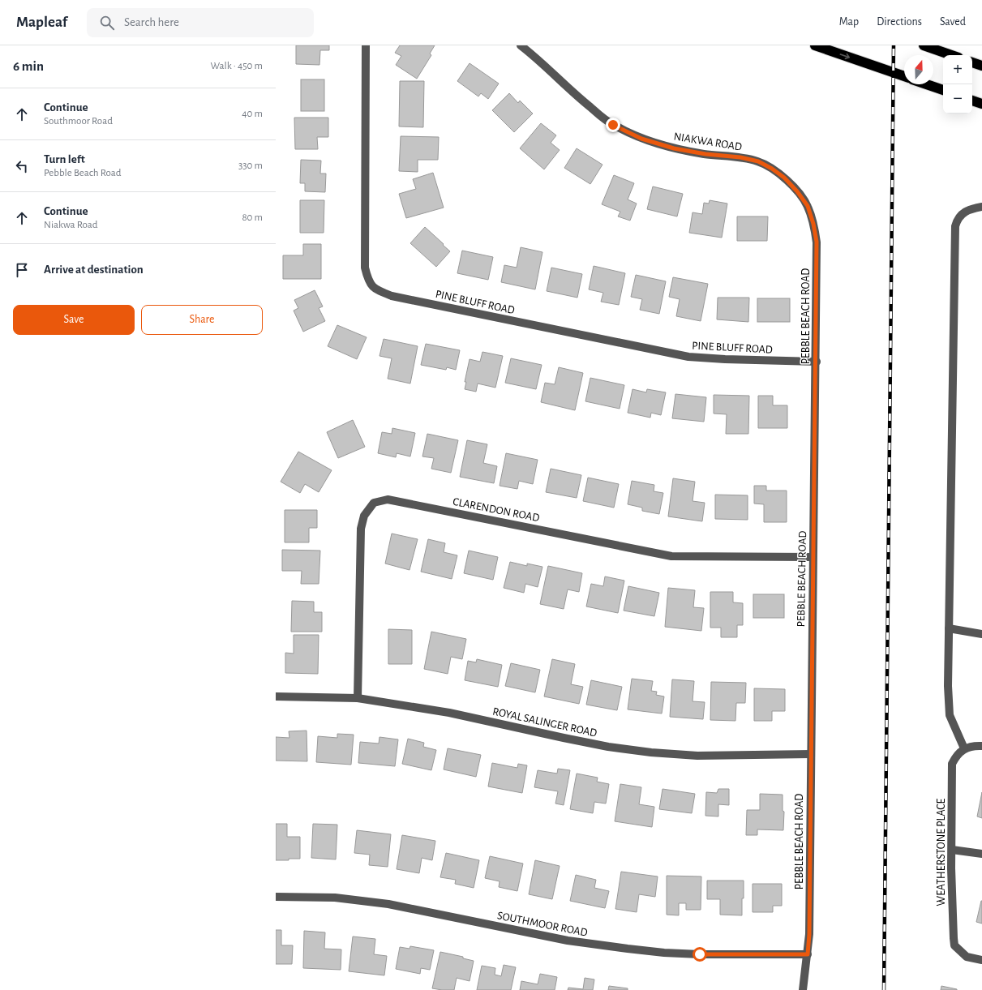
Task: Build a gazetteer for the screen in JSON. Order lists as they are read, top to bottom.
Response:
{
  "streets": {
    "street": [
      "NIAKWA ROAD",
      "PINE BLUFF ROAD",
      "PEBBLE BEACH ROAD",
      "CLARENDON ROAD",
      "ROYAL SALINGER ROAD",
      "WEATHERSTONE PLACE",
      "SOUTHMOOR ROAD"
    ]
  },
  "crossings": [
    ["NIAKWA ROAD", "PEBBLE BEACH ROAD"],
    ["PINE BLUFF ROAD", "PEBBLE BEACH ROAD"],
    ["PEBBLE BEACH ROAD", "CLARENDON ROAD"],
    ["PEBBLE BEACH ROAD", "ROYAL SALINGER ROAD"],
    ["PEBBLE BEACH ROAD", "SOUTHMOOR ROAD"],
    ["CLARENDON ROAD", "ROYAL SALINGER ROAD"]
  ],
  "north": "top",
  "page": {
    "header": "Mapleaf",
    "search": "Search here",
    "nav": ["Map", "Directions", "Saved"],
    "heading": ["6 min", "Walk · 450 m"],
    "map_buttons": ["+", "−"],
    "list": [
      ["Continue", "Southmoor Road", "40 m"],
      ["Turn left", "Pebble Beach Road", "330 m"],
      ["Continue", "Niakwa Road", "80 m"],
      "Arrive at destination"
    ],
    "buttons": ["Save", "Share"]
  }
}
